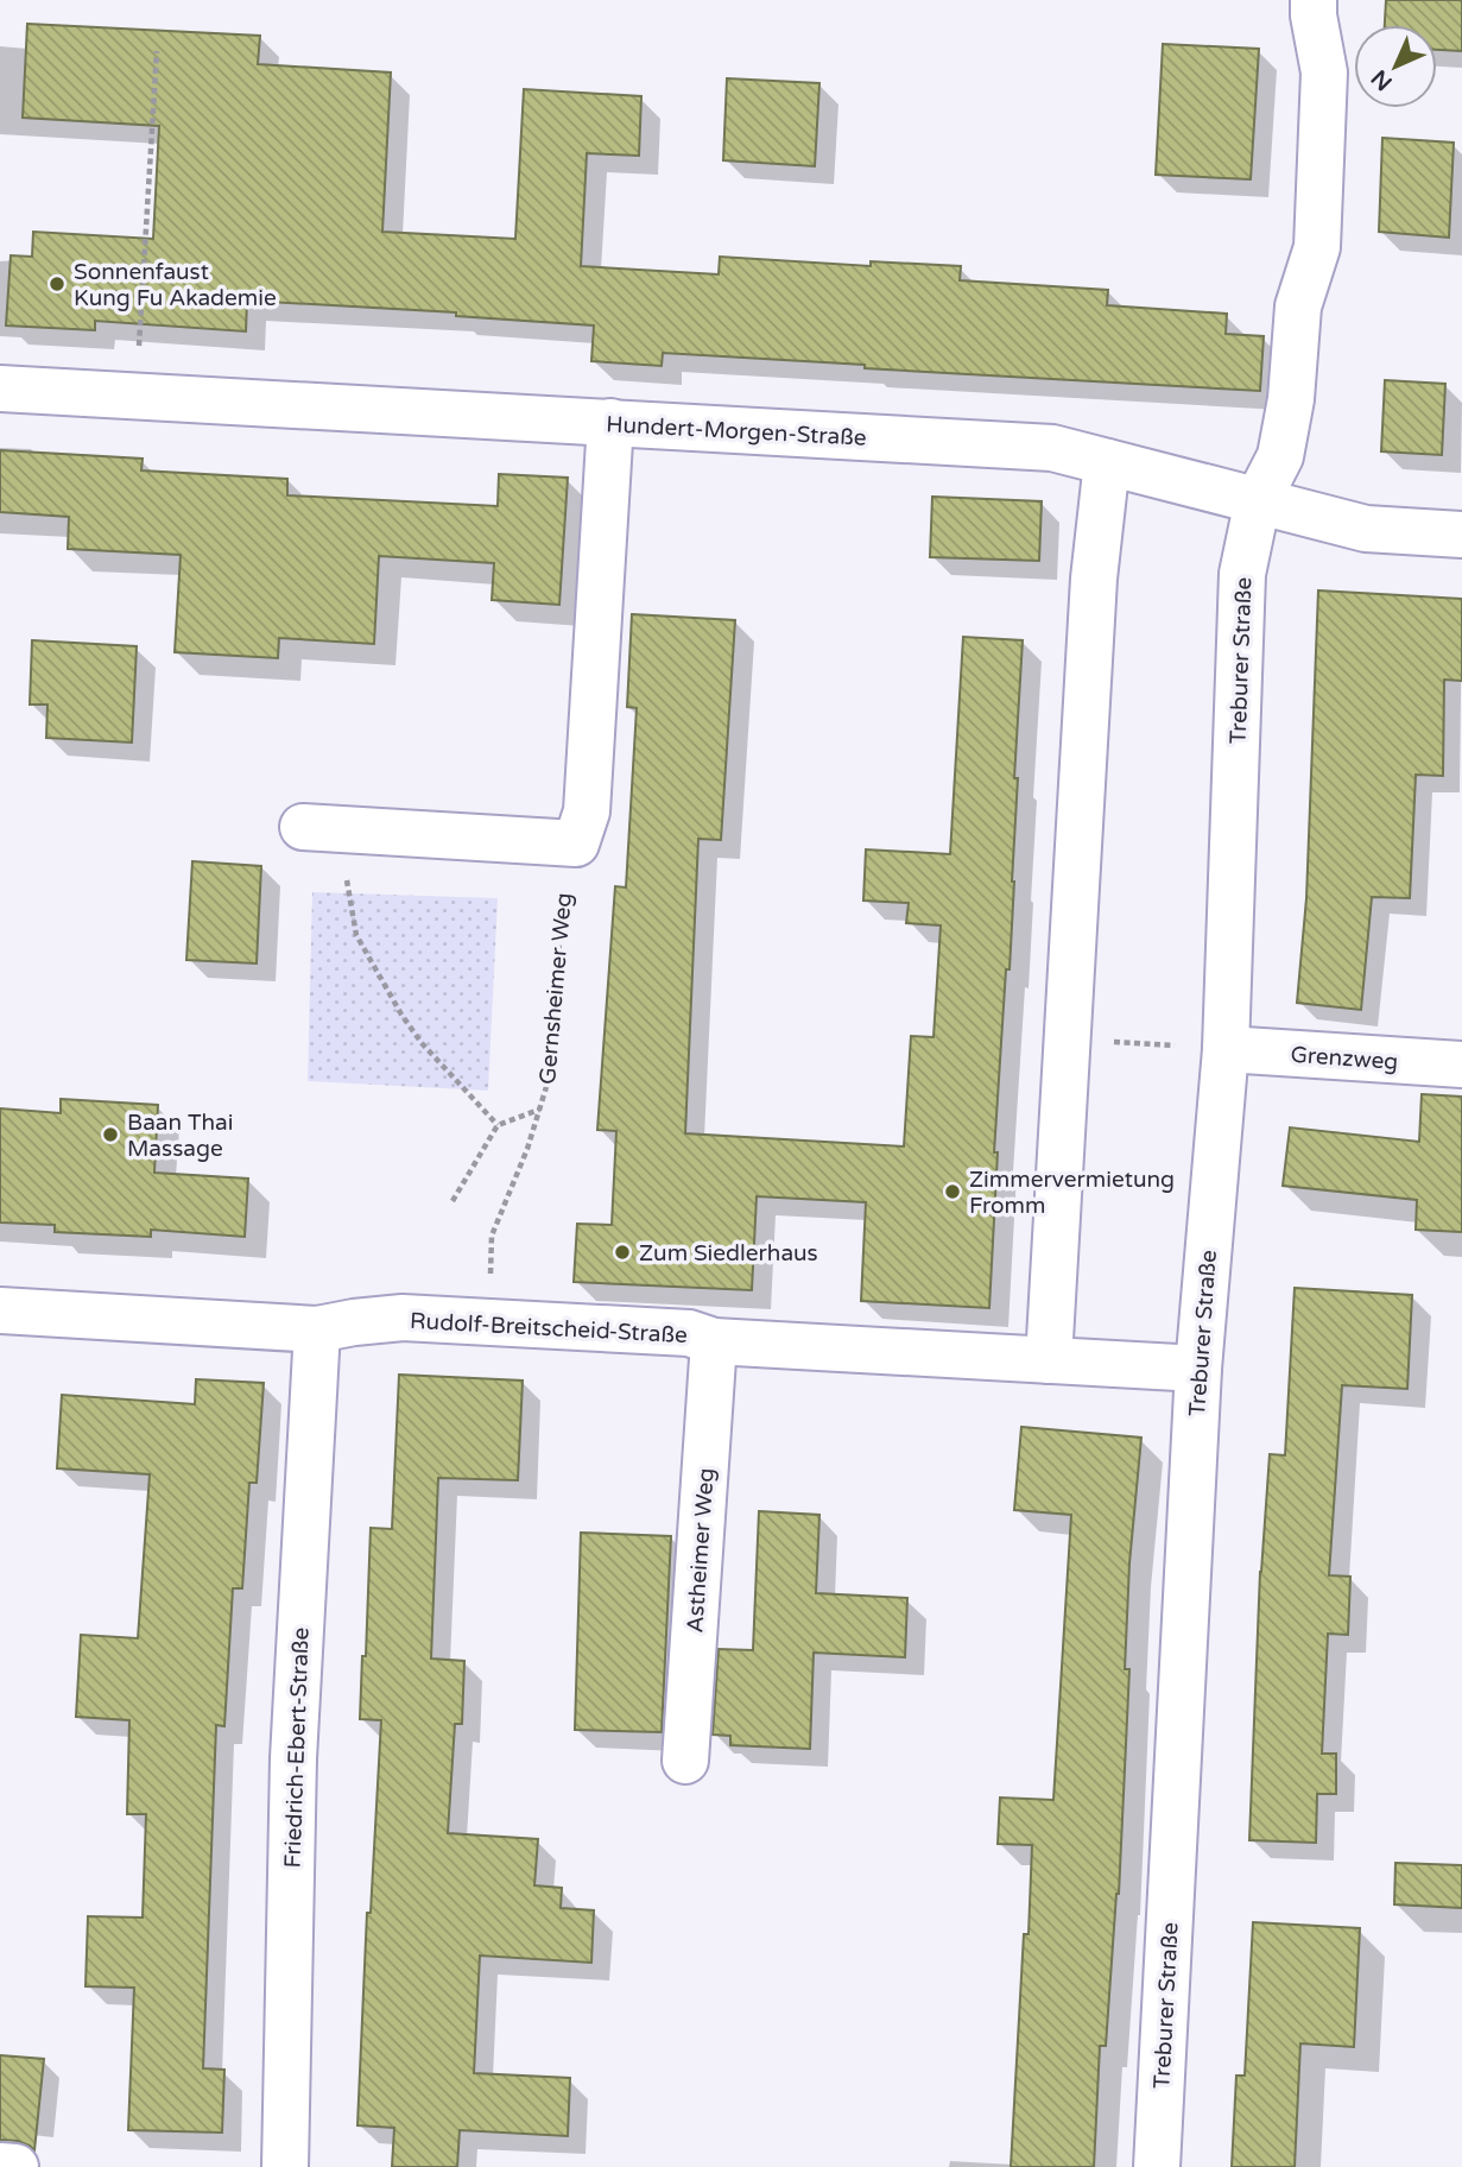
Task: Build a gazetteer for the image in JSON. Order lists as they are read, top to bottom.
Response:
{
  "streets": {
    "street": [
      "Hundert-Morgen-Straße",
      "Treburer Straße",
      "Grenzweg",
      "Rudolf-Breitscheid-Straße",
      "Astheimer Weg",
      "Friedrich-Ebert-Straße"
    ],
    "path": ["Gernsheimer Weg"]
  },
  "crossings": [
    ["Hundert-Morgen-Straße", "Treburer Straße"],
    ["Treburer Straße", "Grenzweg"],
    ["Treburer Straße", "Rudolf-Breitscheid-Straße"],
    ["Gernsheimer Weg", "Rudolf-Breitscheid-Straße"],
    ["Rudolf-Breitscheid-Straße", "Astheimer Weg"],
    ["Rudolf-Breitscheid-Straße", "Friedrich-Ebert-Straße"]
  ],
  "places": [
    "Sonnenfaust Kung Fu Akademie",
    "Baan Thai Massage",
    "Zimmervermietung Fromm",
    "Zum Siedlerhaus"
  ],
  "north": "bottom left"
}
